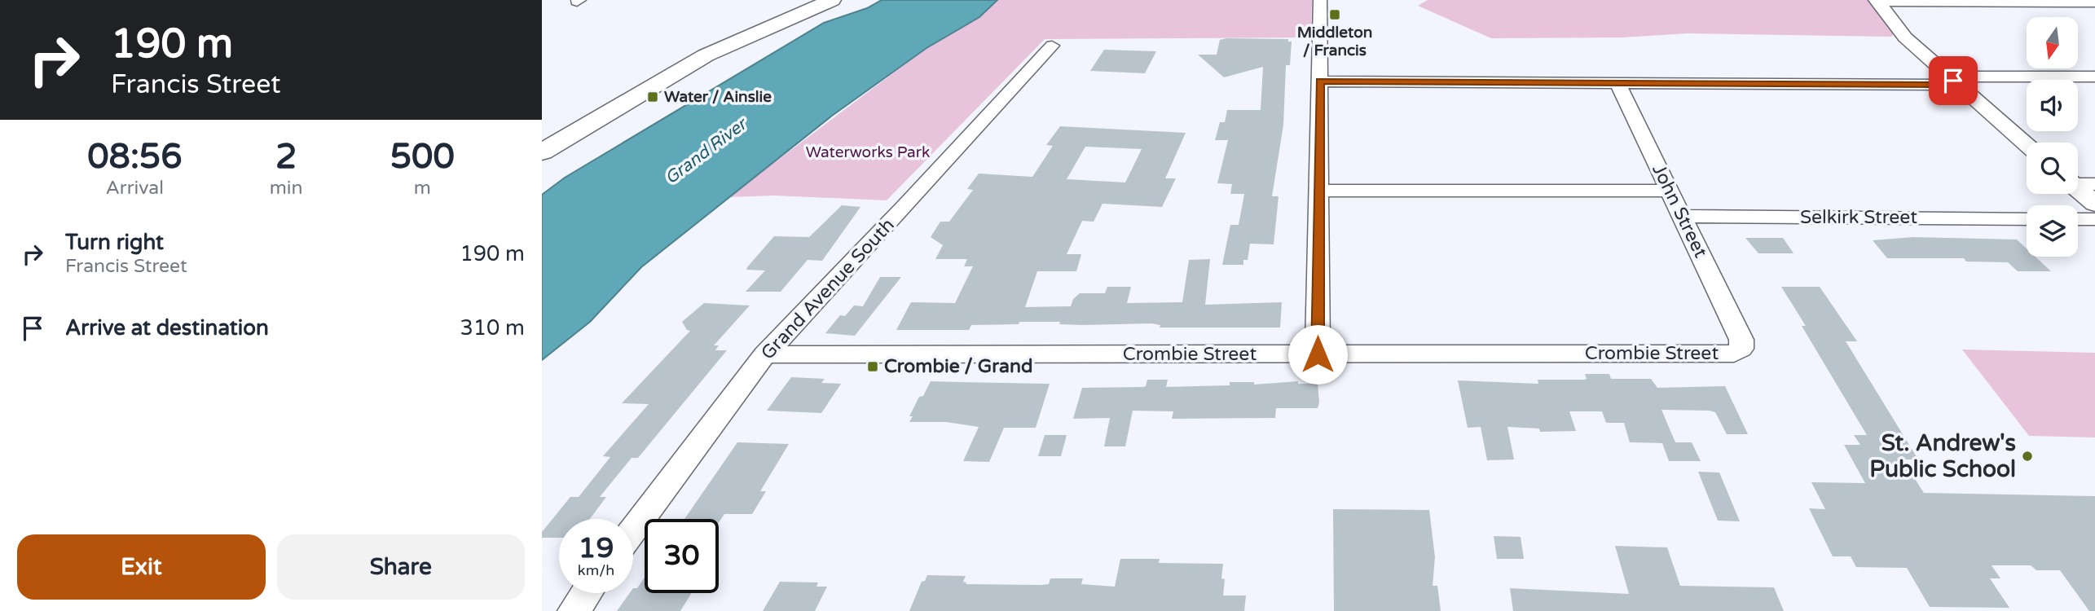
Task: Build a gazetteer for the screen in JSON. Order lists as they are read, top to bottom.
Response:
{
  "streets": {
    "street": [
      "John Street",
      "Selkirk Street",
      "Grand Avenue South",
      "Crombie Street"
    ]
  },
  "crossings": [
    ["John Street", "Selkirk Street"],
    ["John Street", "Crombie Street"],
    ["Grand Avenue South", "Crombie Street"]
  ],
  "water": ["Grand River"],
  "parks": ["Waterworks Park"],
  "places": {
    "transit": ["Middleton / Francis", "Water / Ainslie", "Crombie / Grand"],
    "other": ["St. Andrew's Public School"]
  },
  "north": "bottom",
  "page": {
    "turn": ["190 m", "Francis Street"],
    "eta": [
      "08:56",
      "Arrival",
      "2",
      "min",
      "500",
      "m"
    ],
    "list": [
      {
        "name": "Turn right",
        "note": "Francis Street",
        "value": "190 m"
      },
      {
        "name": "Arrive at destination",
        "value": "310 m"
      }
    ],
    "speed": "19 km/h",
    "limit": "30",
    "buttons": ["Exit", "Share"]
  }
}
